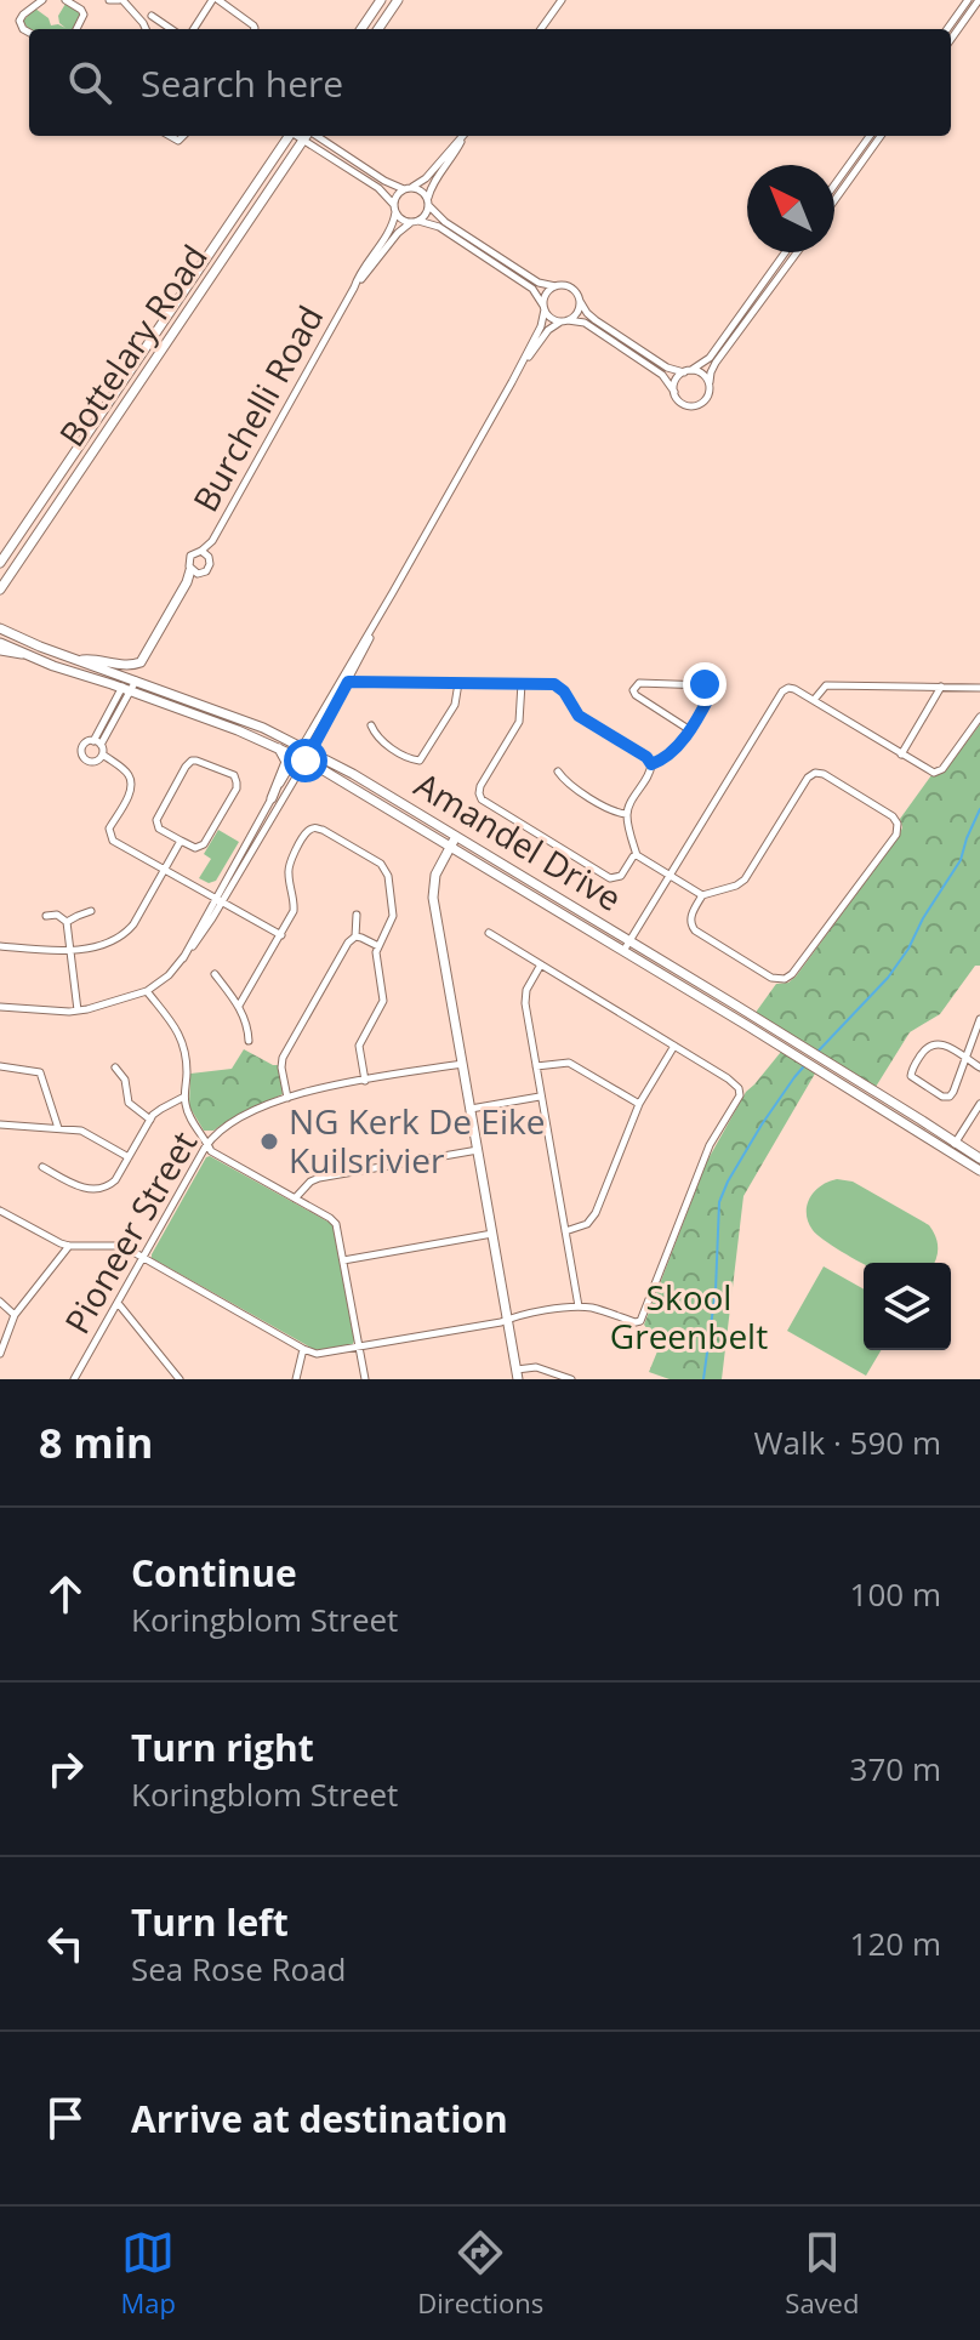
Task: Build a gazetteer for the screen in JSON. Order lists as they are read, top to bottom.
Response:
{
  "streets": {
    "street": [
      "Bottelary Road",
      "Burchelli Road",
      "Amandel Drive",
      "Pioneer Street"
    ]
  },
  "parks": ["Skool Greenbelt"],
  "places": ["NG Kerk De Eike Kuilsrivier"],
  "north": "top left",
  "page": {
    "search": "Search here",
    "heading": ["8 min", "Walk · 590 m"],
    "list": [
      ["Continue", "Koringblom Street", "100 m"],
      ["Turn right", "Koringblom Street", "370 m"],
      ["Turn left", "Sea Rose Road", "120 m"],
      "Arrive at destination"
    ],
    "nav": ["Map", "Directions", "Saved"]
  }
}
